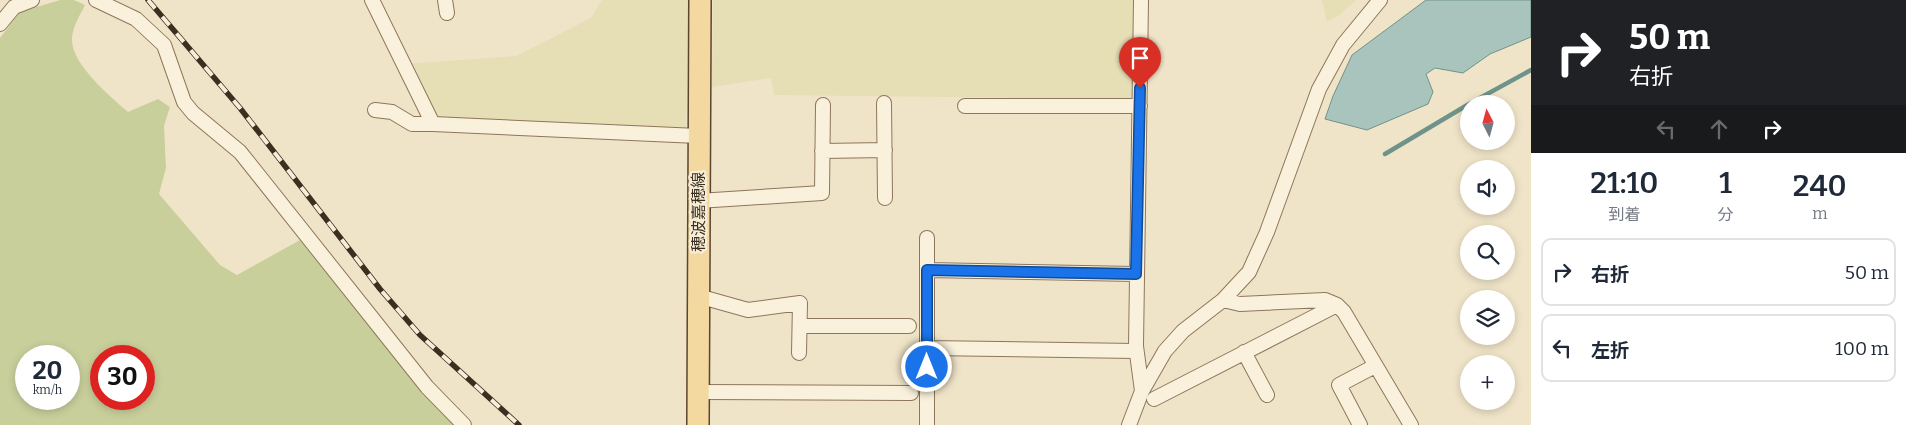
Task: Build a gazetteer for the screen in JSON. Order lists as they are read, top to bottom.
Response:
{
  "streets": {
    "main road": ["穂波嘉穂線"]
  },
  "north": "top",
  "page": {
    "turn": ["50 m", "右折"],
    "map_buttons": "+",
    "eta": [
      "21:10",
      "到着",
      "1",
      "分",
      "240",
      "m"
    ],
    "list": [
      {
        "name": "右折",
        "value": "50 m"
      },
      {
        "name": "左折",
        "value": "100 m"
      }
    ],
    "speed": "20 km/h",
    "limit": "30"
  }
}
